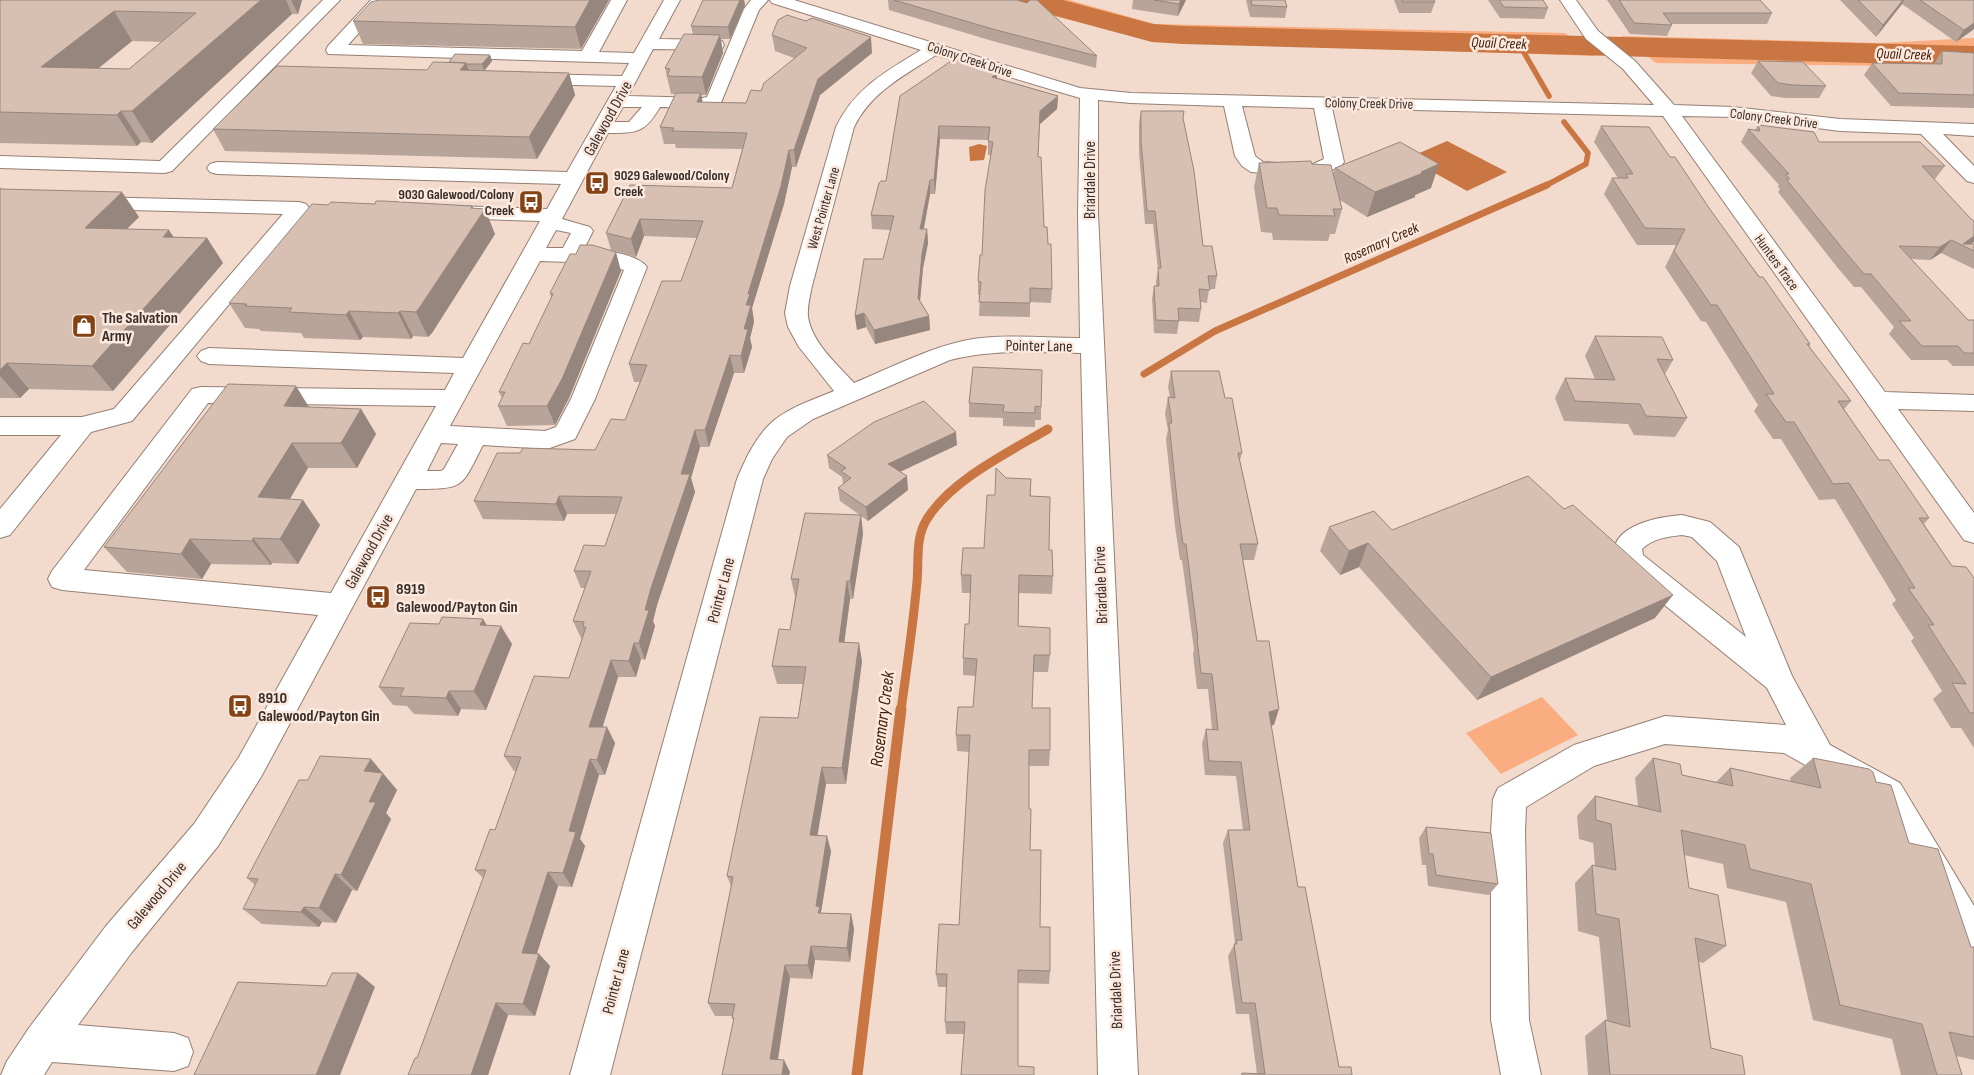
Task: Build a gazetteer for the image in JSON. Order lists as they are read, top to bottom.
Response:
{
  "streets": {
    "street": [
      "Colony Creek Drive",
      "Galewood Drive",
      "Briardale Drive",
      "West Pointer Lane",
      "Hunters Trace",
      "Pointer Lane"
    ]
  },
  "crossings": [
    ["Colony Creek Drive", "Briardale Drive"],
    ["Colony Creek Drive", "West Pointer Lane"],
    ["Colony Creek Drive", "Hunters Trace"],
    ["Briardale Drive", "Pointer Lane"],
    ["West Pointer Lane", "Pointer Lane"]
  ],
  "water": ["Quail Creek", "Rosemary Creek"],
  "places": {
    "bus stop": [
      "9029 Galewood/Colony Creek",
      "9030 Galewood/Colony Creek",
      "8919 Galewood/Payton Gin",
      "8910 Galewood/Payton Gin"
    ],
    "shop": ["The Salvation Army"]
  }
}
